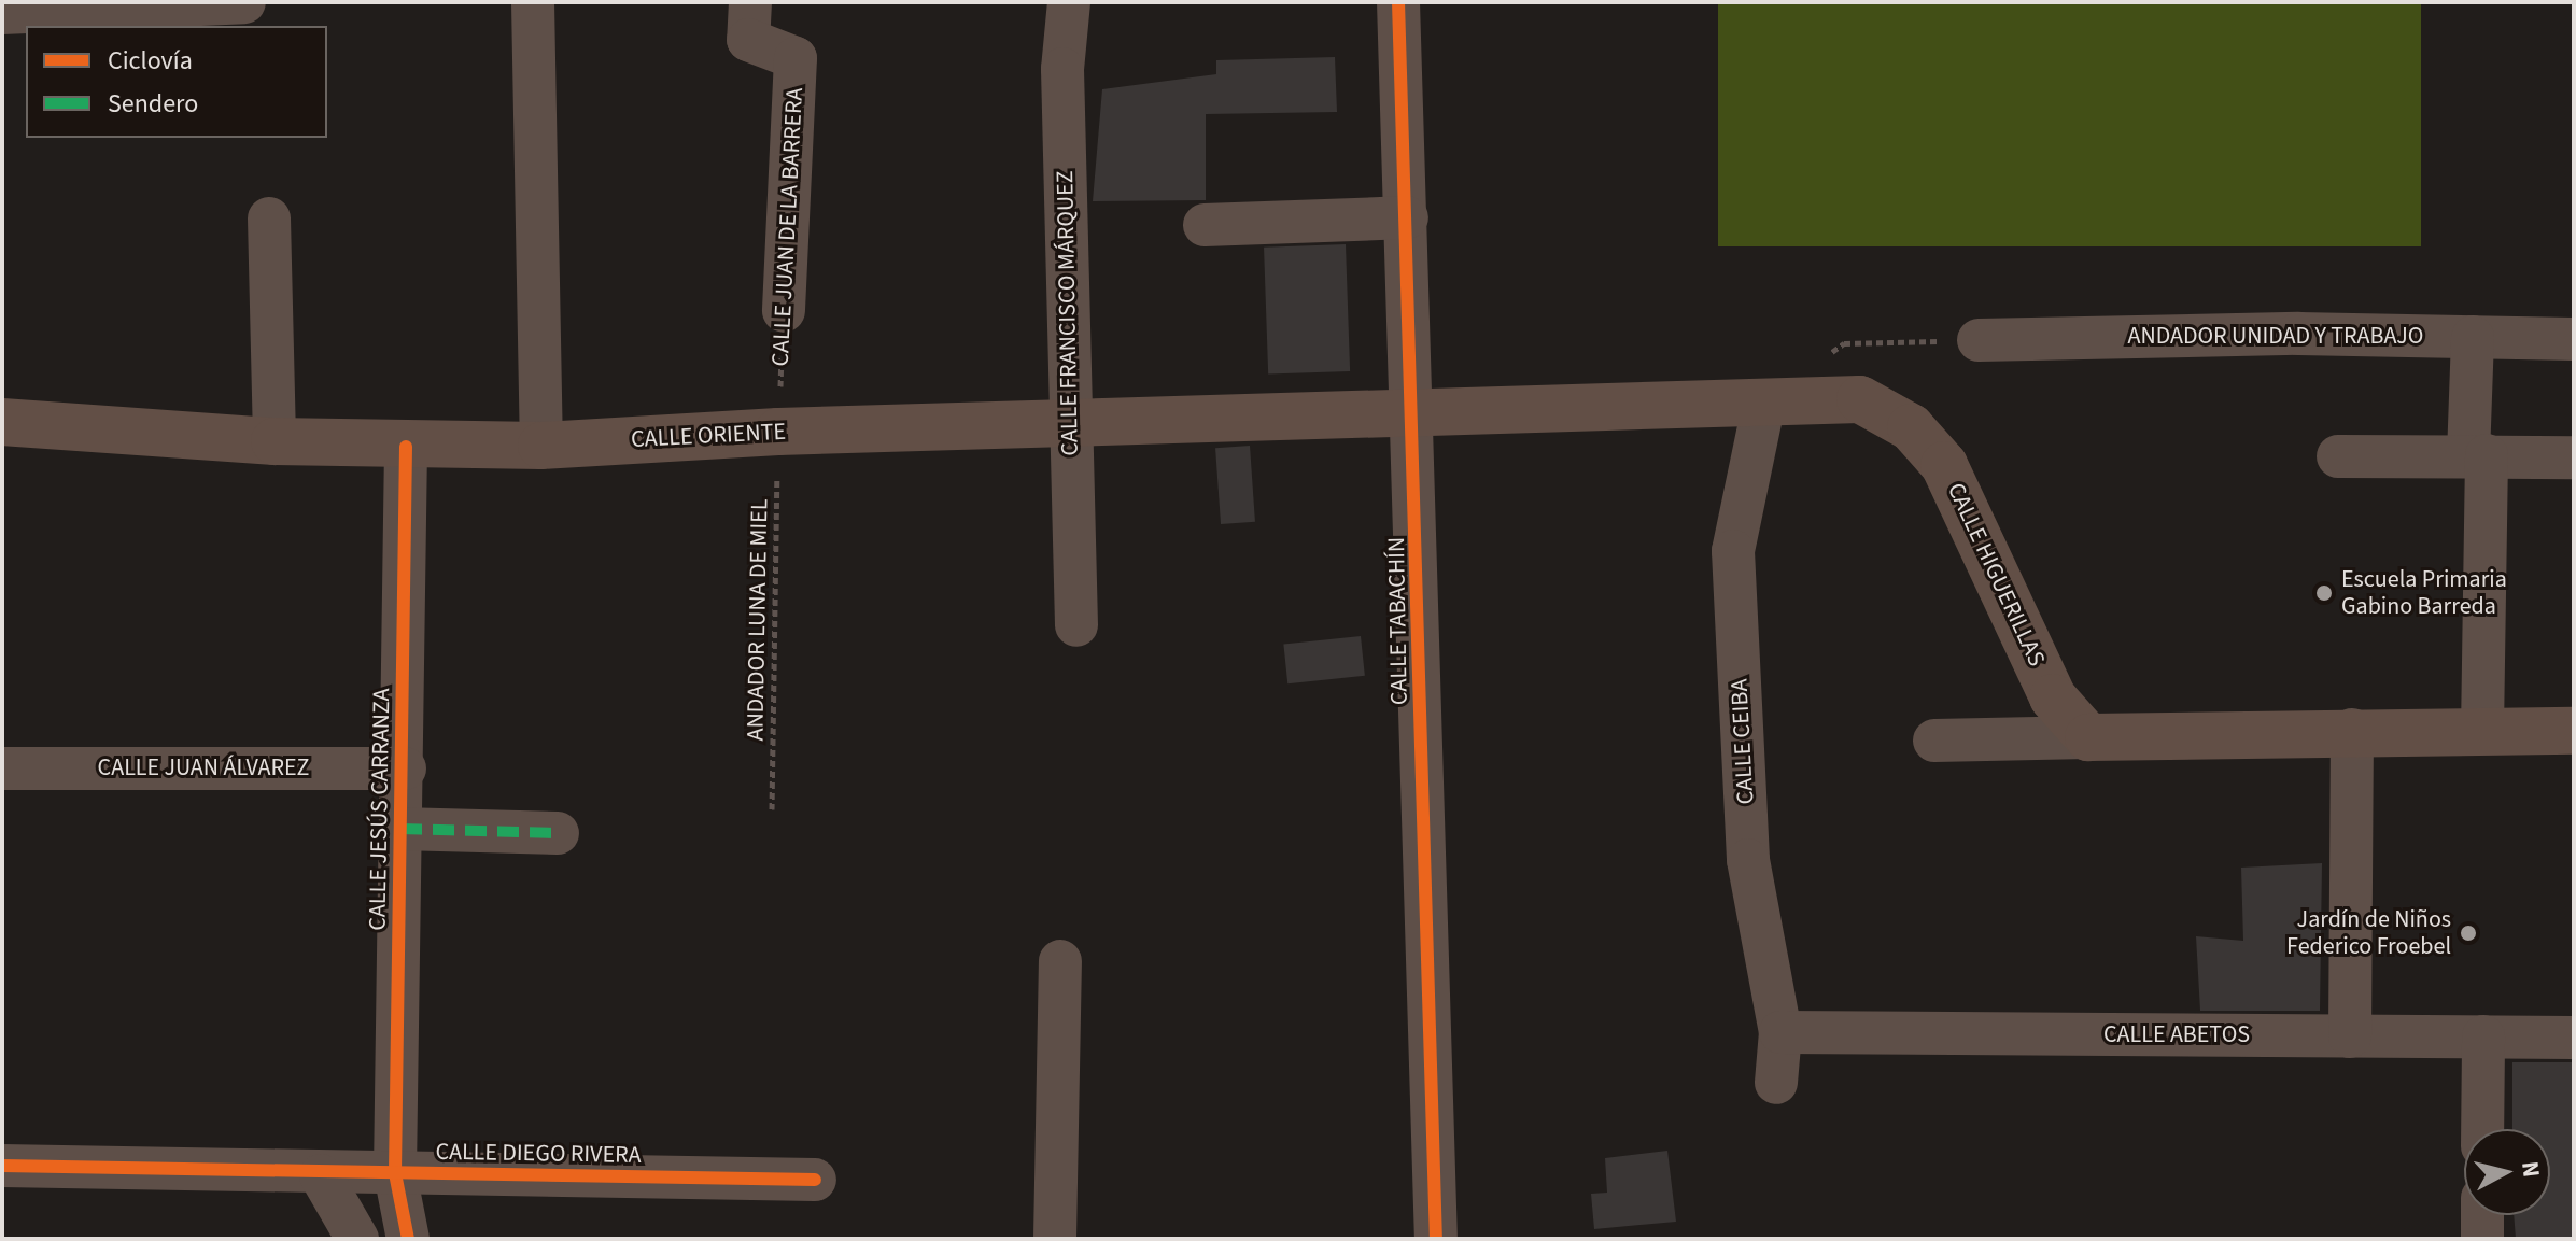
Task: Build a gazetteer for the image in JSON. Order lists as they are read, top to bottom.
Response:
{
  "streets": {
    "main road": ["CALLE ORIENTE", "CALLE HIGUERILLAS"],
    "street": [
      "CALLE JUAN DE LA BARRERA",
      "CALLE FRANCISCO MÁRQUEZ",
      "ANDADOR UNIDAD Y TRABAJO",
      "CALLE TABACHÍN",
      "CALLE CEIBA",
      "CALLE JUAN ÁLVAREZ",
      "CALLE JESÚS CARRANZA",
      "CALLE ABETOS",
      "CALLE DIEGO RIVERA"
    ],
    "path": ["ANDADOR LUNA DE MIEL"]
  },
  "crossings": [
    ["CALLE JUAN DE LA BARRERA", "CALLE ORIENTE"],
    ["CALLE JUAN DE LA BARRERA", "ANDADOR LUNA DE MIEL"],
    ["CALLE FRANCISCO MÁRQUEZ", "CALLE ORIENTE"],
    ["CALLE ORIENTE", "CALLE HIGUERILLAS"],
    ["CALLE ORIENTE", "ANDADOR LUNA DE MIEL"],
    ["CALLE ORIENTE", "CALLE TABACHÍN"],
    ["CALLE ORIENTE", "CALLE JESÚS CARRANZA"],
    ["CALLE HIGUERILLAS", "CALLE TABACHÍN"],
    ["CALLE HIGUERILLAS", "CALLE CEIBA"],
    ["CALLE CEIBA", "CALLE ABETOS"],
    ["CALLE JUAN ÁLVAREZ", "CALLE JESÚS CARRANZA"],
    ["CALLE JESÚS CARRANZA", "CALLE DIEGO RIVERA"]
  ],
  "places": ["Escuela Primaria Gabino Barreda", "Jardín de Niños Federico Froebel"],
  "legend": ["Ciclovía", "Sendero"],
  "north": "right"
}
